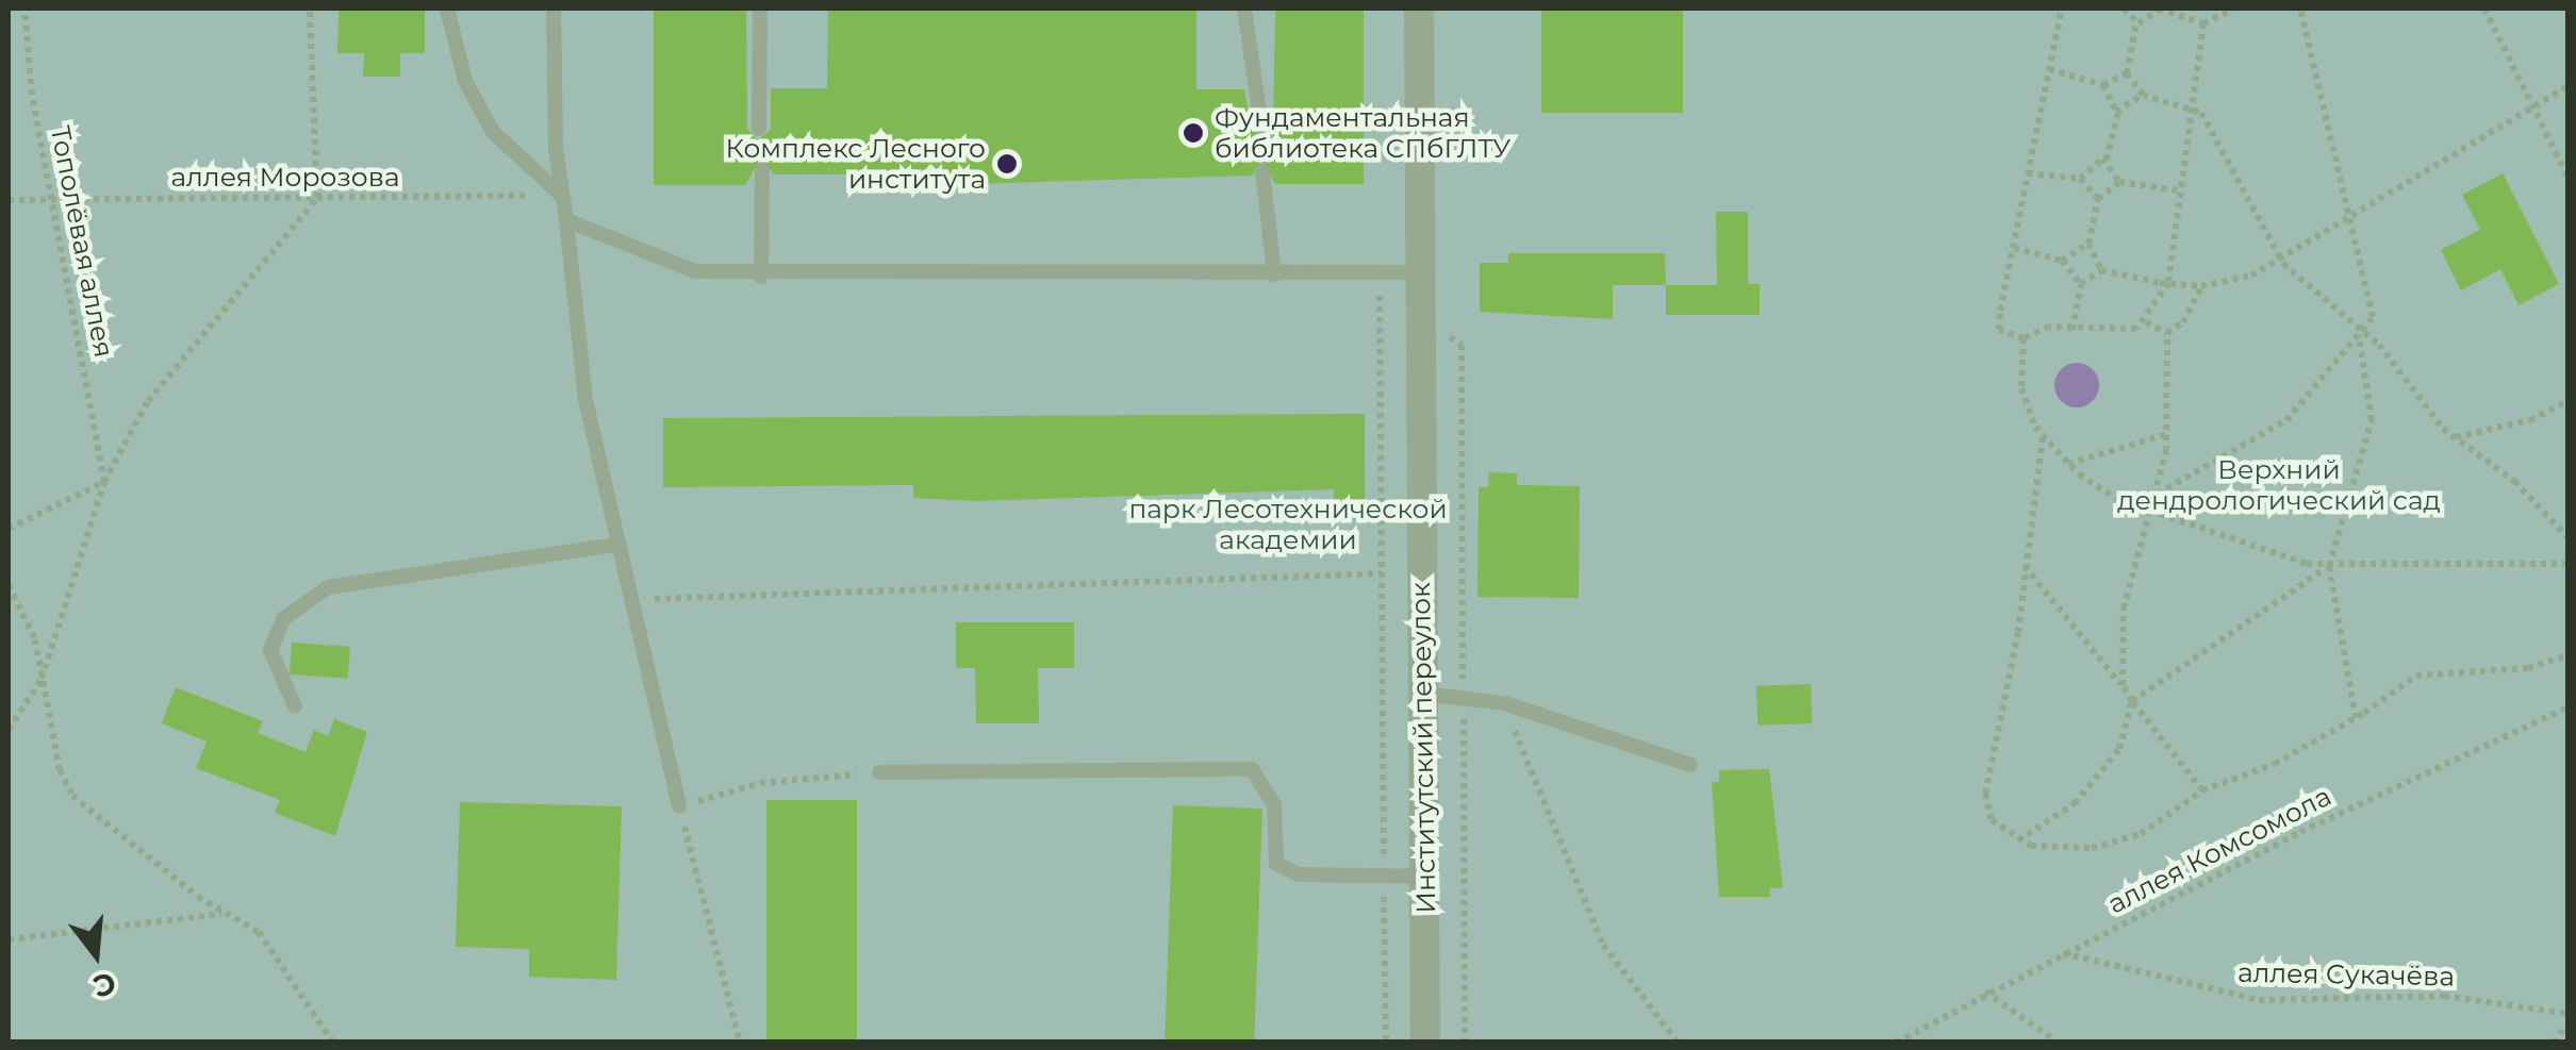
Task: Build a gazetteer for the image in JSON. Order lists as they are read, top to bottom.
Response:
{
  "streets": {
    "street": ["Институтский переулок"],
    "path": [
      "аллея Морозова",
      "Тополёвая аллея",
      "аллея Комсомола",
      "аллея Сукачёва"
    ]
  },
  "crossings": [
    ["аллея Морозова", "Тополёвая аллея"],
    ["аллея Комсомола", "аллея Сукачёва"]
  ],
  "parks": ["Верхний дендрологический сад", "парк Лесотехнической академии"],
  "places": ["Фундаментальная библиотека СПбГЛТУ", "Комплекс Лесного института"],
  "north": "bottom"
}
